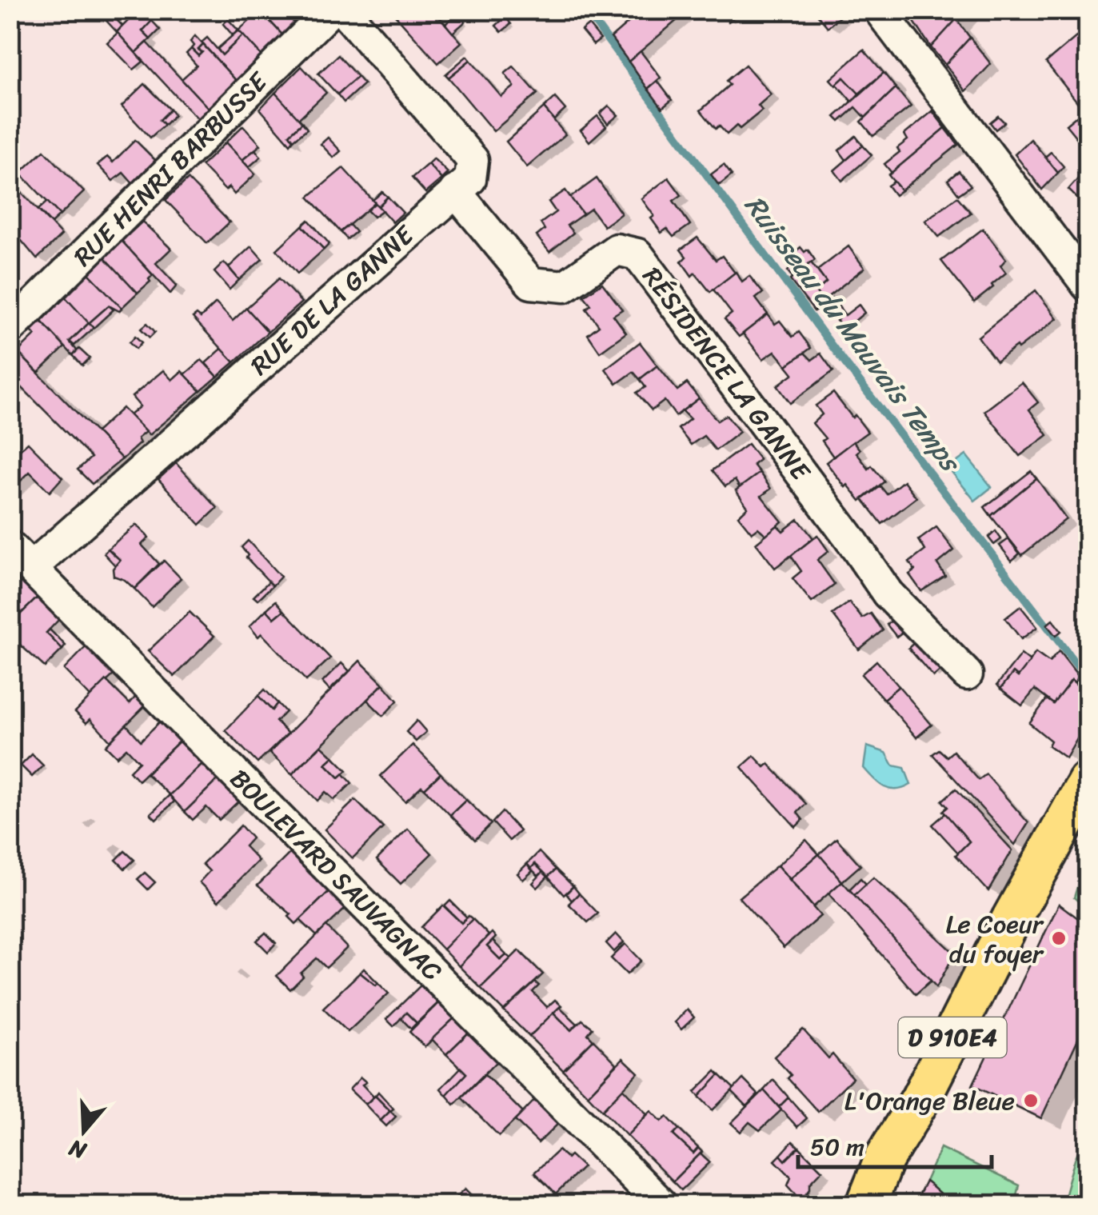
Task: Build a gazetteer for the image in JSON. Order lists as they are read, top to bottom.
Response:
{
  "streets": {
    "main road": ["D 910E4"],
    "street": [
      "RUE HENRI BARBUSSE",
      "RUE DE LA GANNE",
      "RÉSIDENCE LA GANNE",
      "BOULEVARD SAUVAGNAC"
    ]
  },
  "crossings": [
    ["RUE DE LA GANNE", "RÉSIDENCE LA GANNE"],
    ["RUE DE LA GANNE", "BOULEVARD SAUVAGNAC"]
  ],
  "water": ["Ruisseau du Mauvais Temps"],
  "places": ["Le Coeur du foyer", "L'Orange Bleue"],
  "scale_bar": "50 m",
  "north": "bottom"
}
